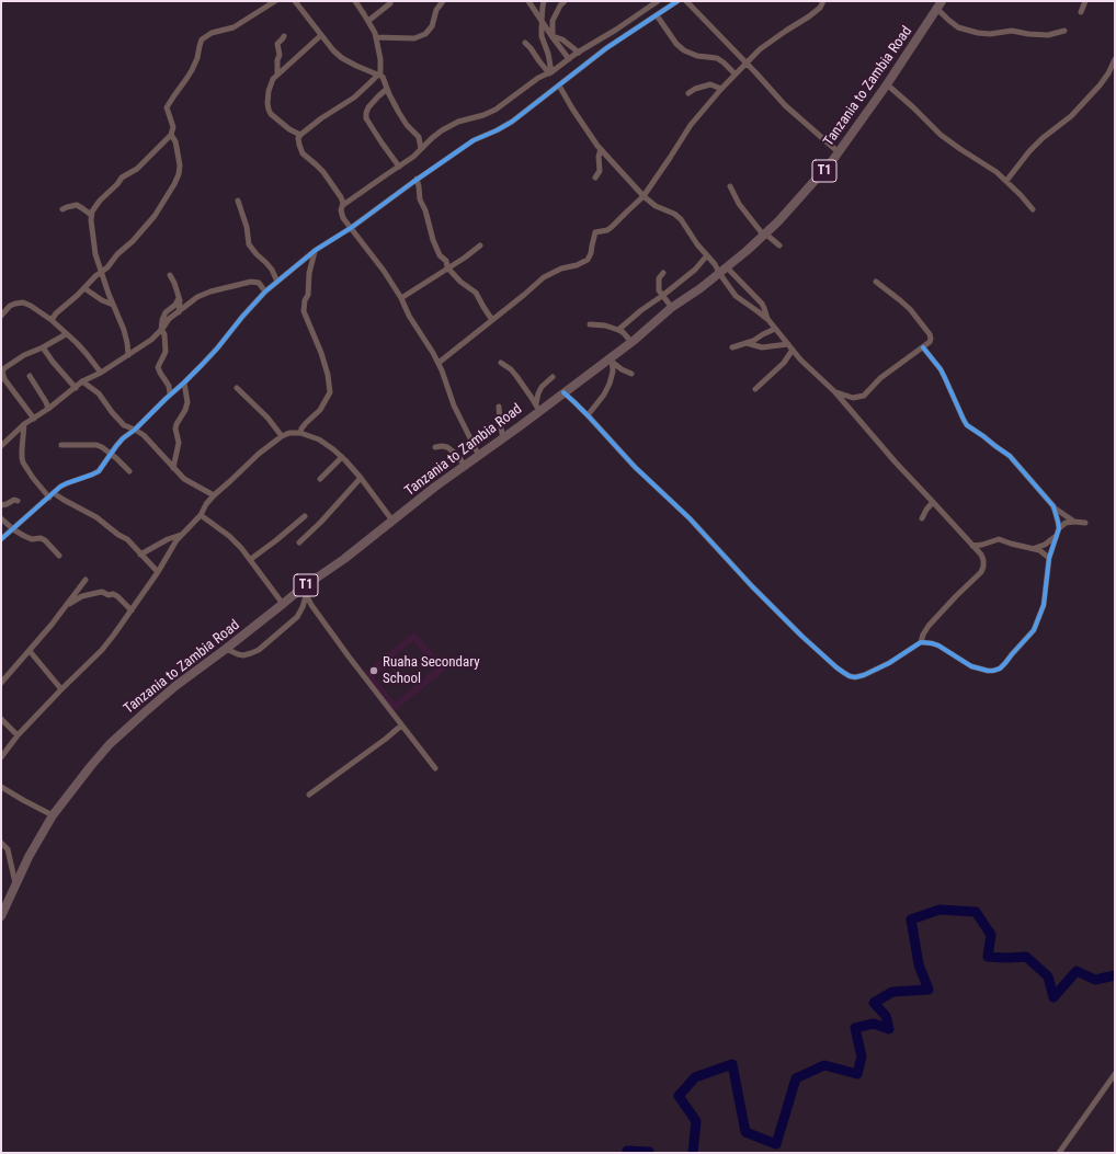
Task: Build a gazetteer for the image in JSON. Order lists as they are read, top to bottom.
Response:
{
  "streets": {
    "highway": ["Tanzania to Zambia Road", "T1"]
  },
  "places": ["Ruaha Secondary School"]
}
